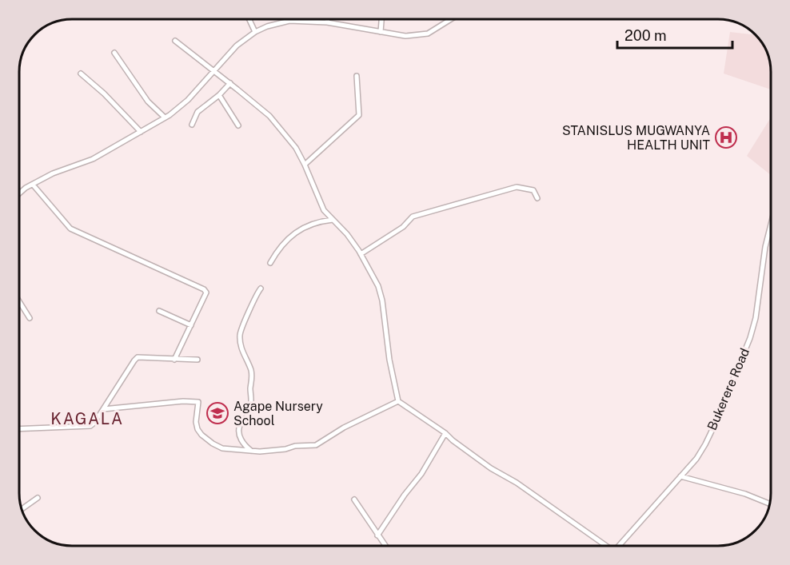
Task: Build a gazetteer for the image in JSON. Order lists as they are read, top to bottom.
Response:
{
  "streets": {
    "street": ["Bukerere Road"]
  },
  "districts": ["KAGALA"],
  "places": {
    "hospital": ["STANISLUS MUGWANYA HEALTH UNIT"],
    "school or university": ["Agape Nursery School"]
  },
  "scale_bar": "200 m"
}
